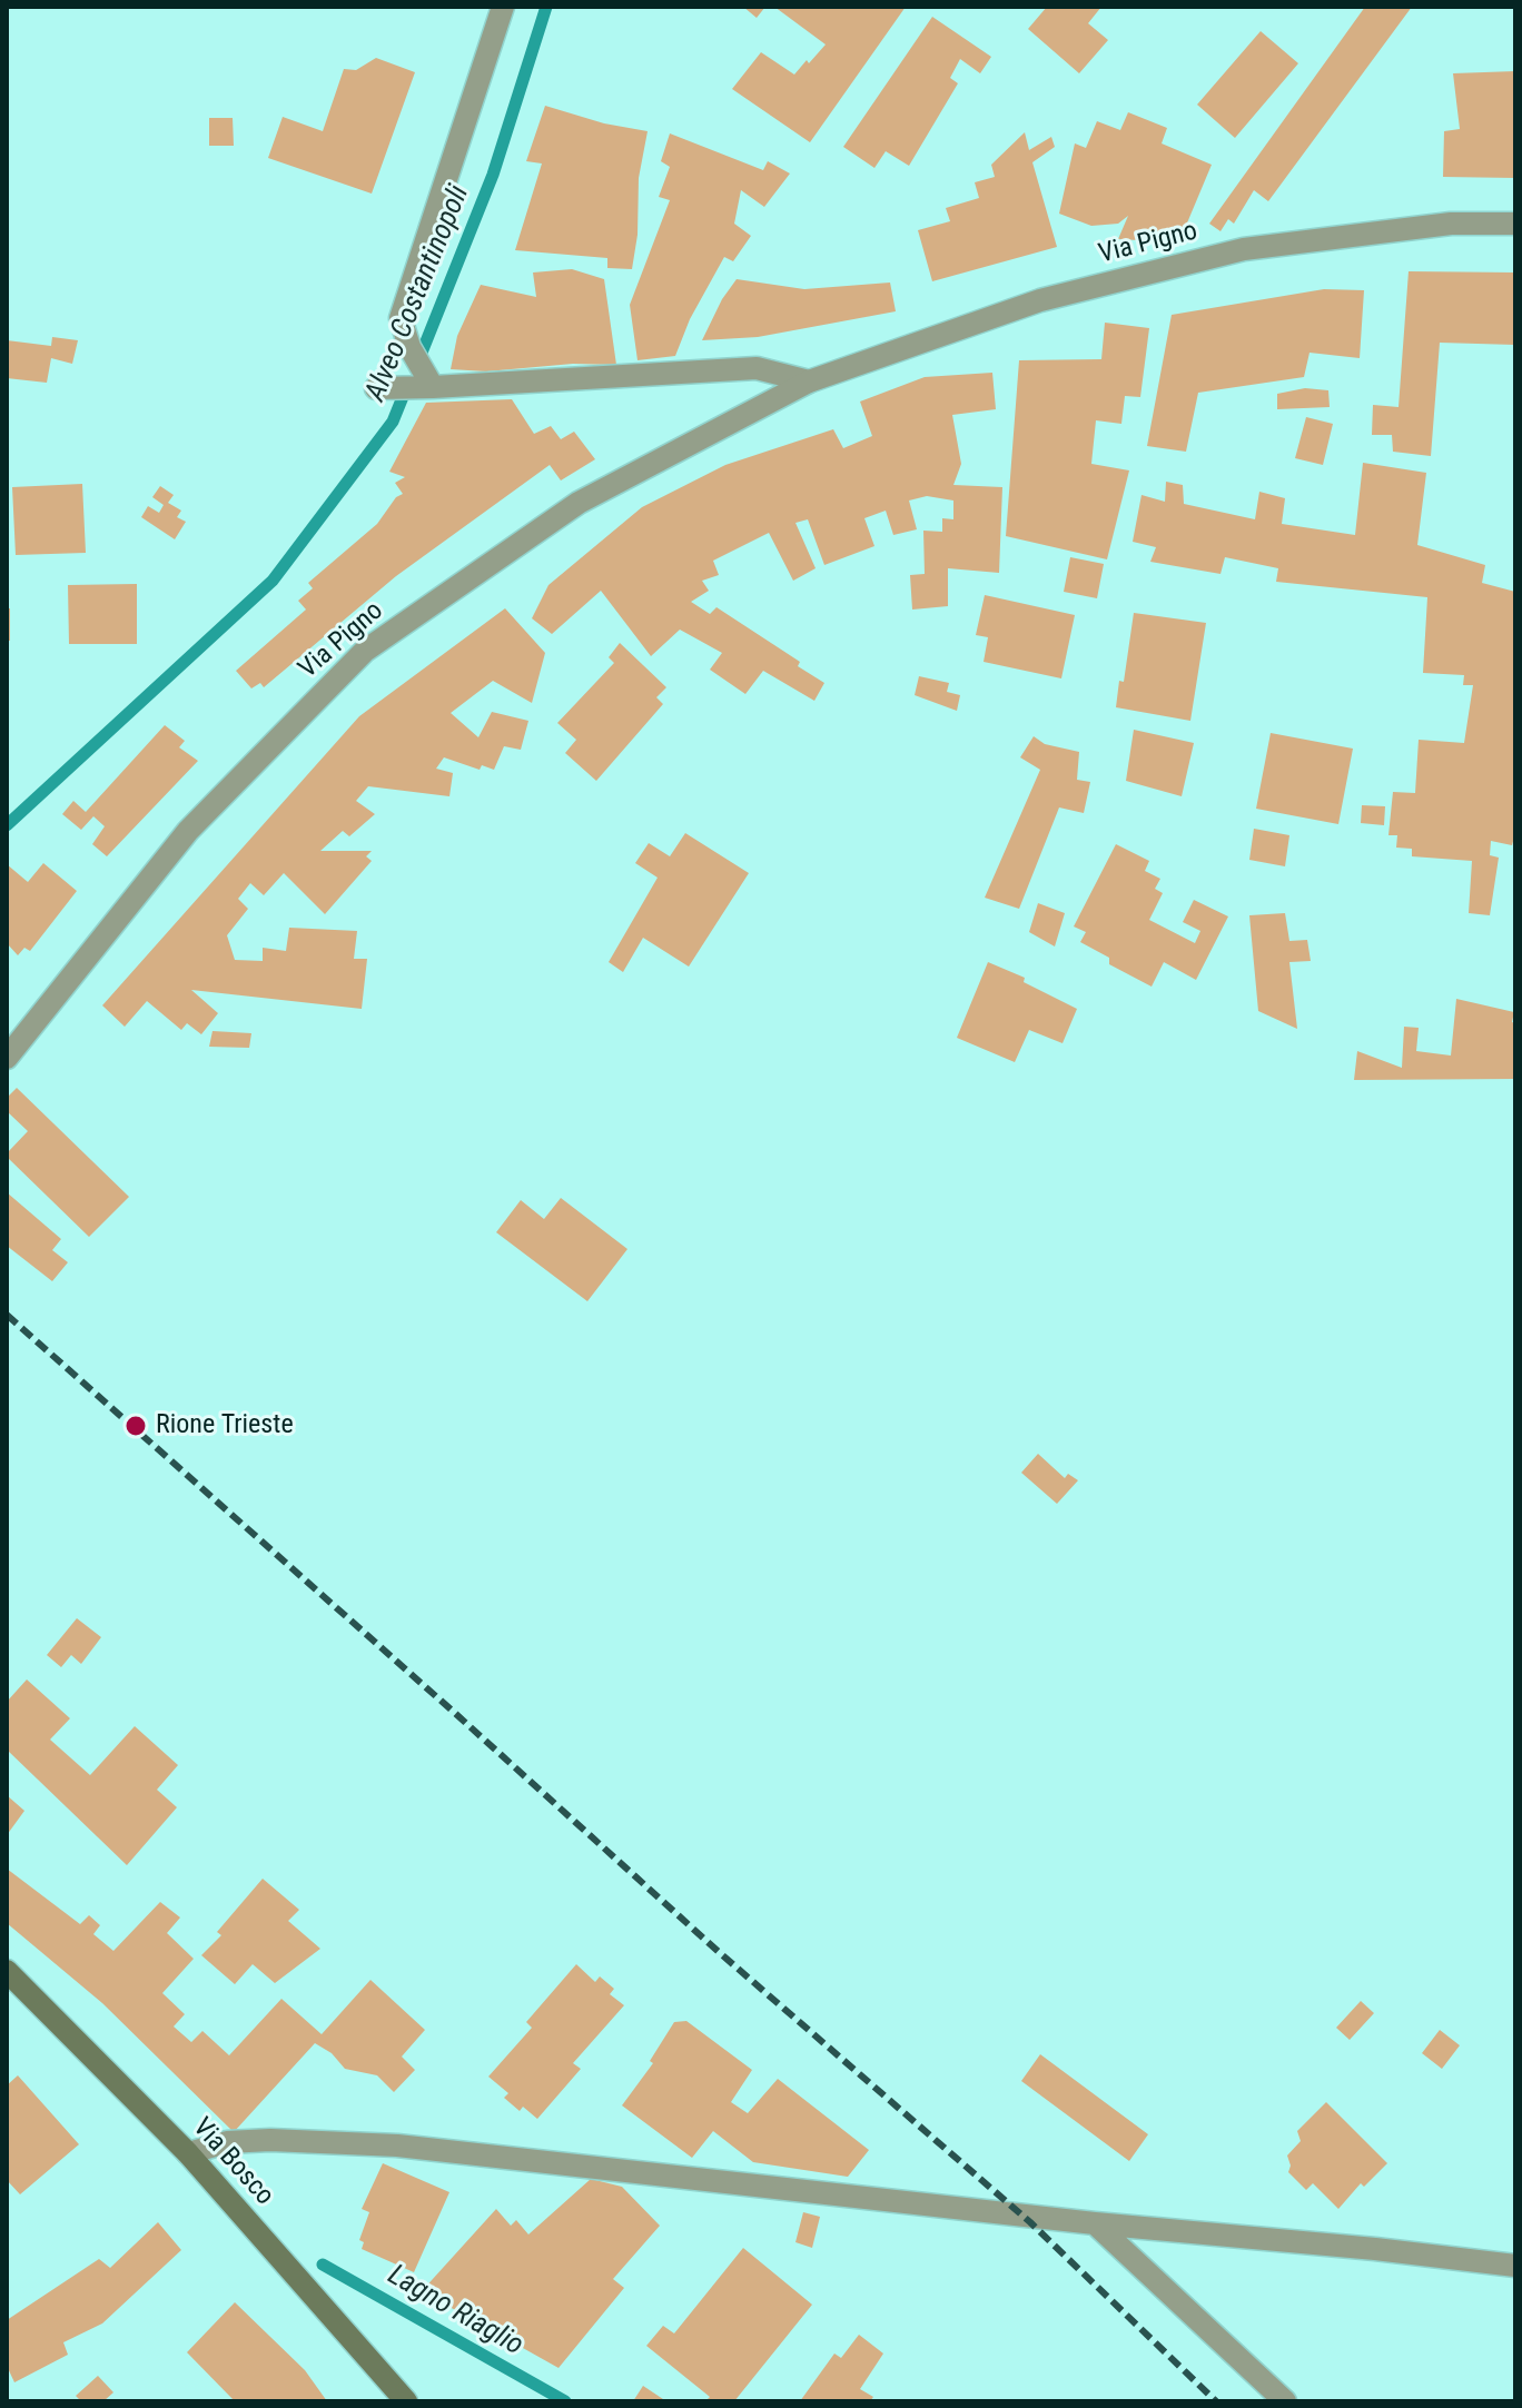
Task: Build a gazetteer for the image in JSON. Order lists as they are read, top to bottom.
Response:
{
  "streets": {
    "main road": ["Via Bosco"],
    "street": ["Via Pigno"]
  },
  "water": ["Alveo Costantinopoli", "Lagno Riaglio"],
  "places": ["Rione Trieste"]
}
